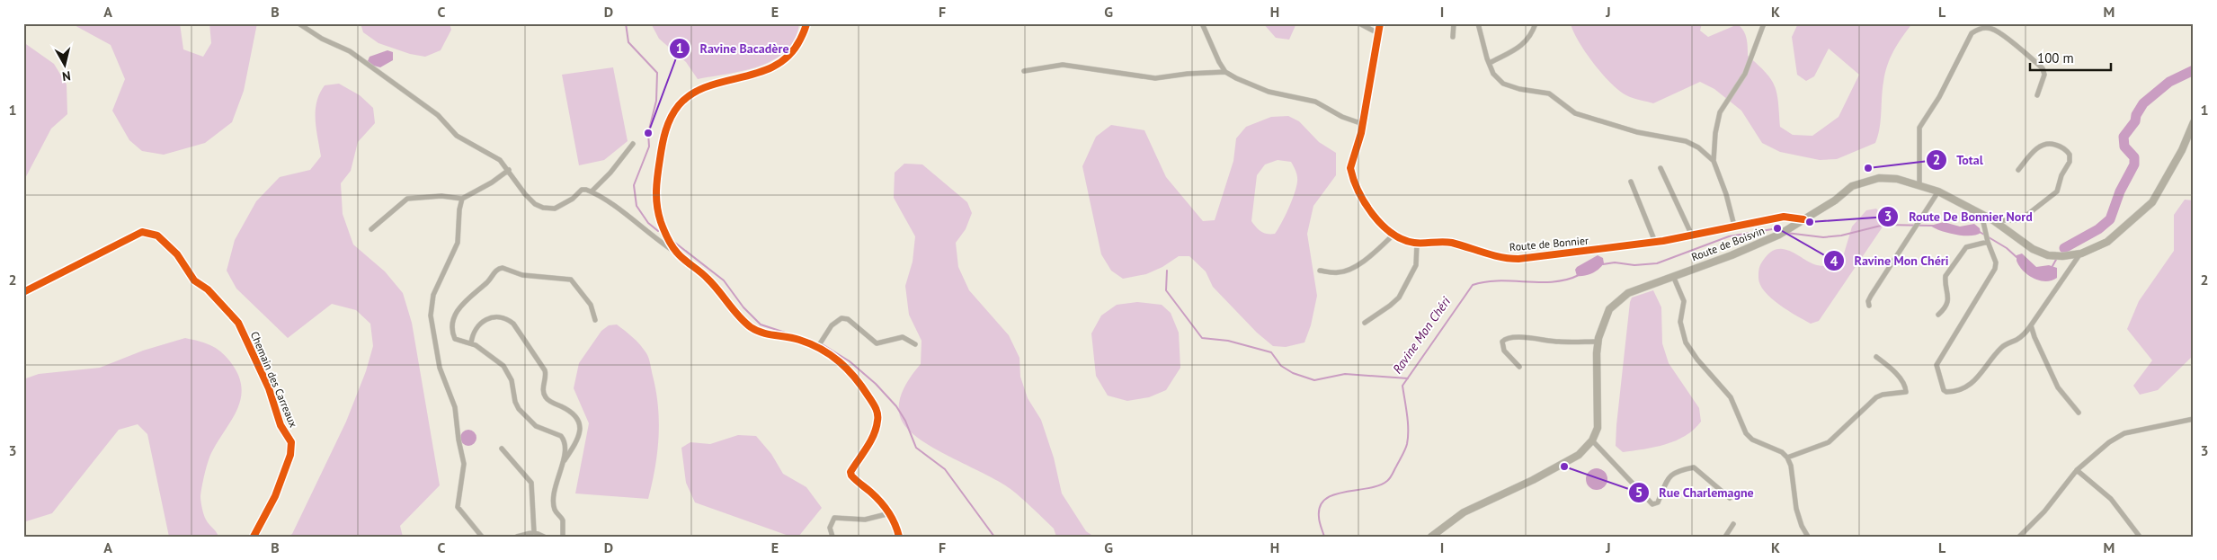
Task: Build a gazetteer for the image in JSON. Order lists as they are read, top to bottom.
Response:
{
  "streets": {
    "main road": ["Route de Boisvin"],
    "street": ["Route de Bonnier", "Chemain des Carreaux"]
  },
  "crossings": [
    ["Route de Bonnier", "Route de Boisvin"]
  ],
  "water": ["Ravine Mon Chéri"],
  "places": [
    "Ravine Bacadère",
    "Total",
    "Route De Bonnier Nord",
    "Ravine Mon Chéri",
    "Rue Charlemagne"
  ],
  "scale_bar": "100 m",
  "north": "bottom",
  "grid": {
    "columns": [
      "A",
      "B",
      "C",
      "D",
      "E",
      "F",
      "G",
      "H",
      "I",
      "J",
      "K",
      "L",
      "M"
    ],
    "rows": ["1", "2", "3"]
  }
}
